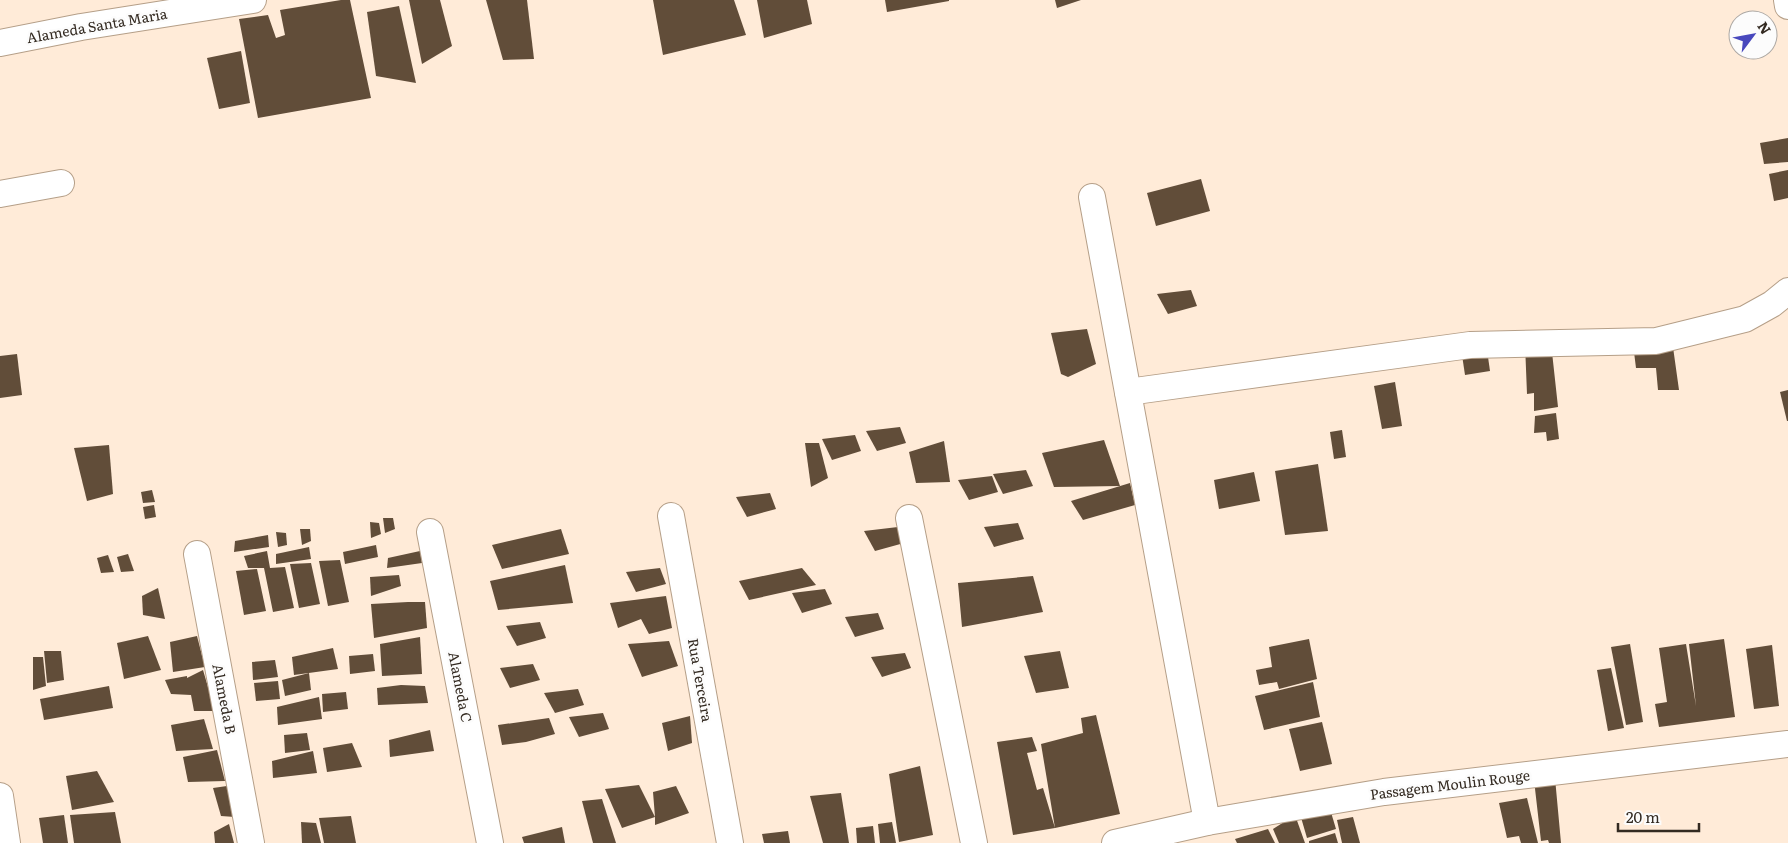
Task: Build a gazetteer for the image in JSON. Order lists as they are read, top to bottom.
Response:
{
  "streets": {
    "street": [
      "Alameda Santa Maria",
      "Rua Terceira",
      "Alameda C",
      "Alameda B",
      "Passagem Moulin Rouge"
    ]
  },
  "scale_bar": "20 m",
  "north": "top right"
}
